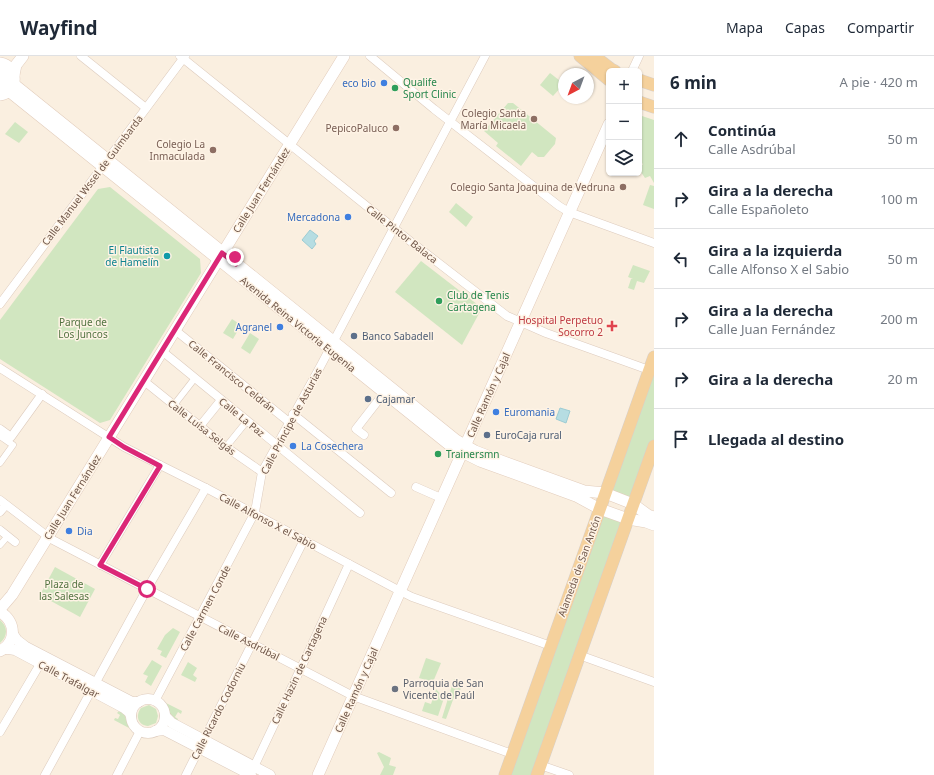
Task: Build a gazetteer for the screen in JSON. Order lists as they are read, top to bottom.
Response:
{
  "streets": {
    "main road": [
      "Calle Juan Fernández",
      "Avenida Reina Victoria Eugenia",
      "Calle Ramón y Cajal",
      "Alameda de San Antón"
    ],
    "street": [
      "Calle Manuel Wssel de Guimbarda",
      "Calle Pintor Balaca",
      "Calle Francisco Celdrán",
      "Calle La Paz",
      "Calle Príncipe de Asturias",
      "Calle Luisa Selgás",
      "Calle Alfonso X el Sabio",
      "Calle Carmen Conde",
      "Calle Asdrúbal",
      "Calle Hazin de Cartagena",
      "Calle Trafalgar",
      "Calle Ricardo Codorniu"
    ]
  },
  "crossings": [
    ["Calle Manuel Wssel de Guimbarda", "Calle Pintor Balaca"],
    ["Calle Manuel Wssel de Guimbarda", "Avenida Reina Victoria Eugenia"],
    ["Calle Juan Fernández", "Calle Pintor Balaca"],
    ["Calle Juan Fernández", "Avenida Reina Victoria Eugenia"],
    ["Calle Juan Fernández", "Calle Francisco Celdrán"],
    ["Calle Juan Fernández", "Calle La Paz"],
    ["Calle Juan Fernández", "Calle Luisa Selgás"],
    ["Calle Juan Fernández", "Calle Alfonso X el Sabio"],
    ["Calle Juan Fernández", "Calle Asdrúbal"],
    ["Calle Pintor Balaca", "Calle Ramón y Cajal"],
    ["Calle Pintor Balaca", "Calle Príncipe de Asturias"],
    ["Calle Pintor Balaca", "Alameda de San Antón"],
    ["Avenida Reina Victoria Eugenia", "Calle Ramón y Cajal"],
    ["Avenida Reina Victoria Eugenia", "Calle Príncipe de Asturias"],
    ["Avenida Reina Victoria Eugenia", "Alameda de San Antón"],
    ["Calle Francisco Celdrán", "Calle Príncipe de Asturias"],
    ["Calle Ramón y Cajal", "Calle Alfonso X el Sabio"],
    ["Calle Ramón y Cajal", "Calle Asdrúbal"],
    ["Calle La Paz", "Calle Príncipe de Asturias"],
    ["Calle Príncipe de Asturias", "Calle Luisa Selgás"],
    ["Calle Príncipe de Asturias", "Calle Alfonso X el Sabio"],
    ["Calle Príncipe de Asturias", "Calle Carmen Conde"],
    ["Calle Alfonso X el Sabio", "Alameda de San Antón"],
    ["Calle Alfonso X el Sabio", "Calle Carmen Conde"],
    ["Calle Alfonso X el Sabio", "Calle Hazin de Cartagena"],
    ["Calle Alfonso X el Sabio", "Calle Ricardo Codorniu"],
    ["Alameda de San Antón", "Calle Asdrúbal"],
    ["Calle Carmen Conde", "Calle Asdrúbal"],
    ["Calle Carmen Conde", "Calle Trafalgar"],
    ["Calle Asdrúbal", "Calle Hazin de Cartagena"],
    ["Calle Asdrúbal", "Calle Ricardo Codorniu"]
  ],
  "parks": ["Parque de Los Juncos", "Plaza de las Salesas"],
  "places": {
    "other": [
      "eco bio",
      "Qualife Sport Clinic",
      "Colegio Santa María Micaela",
      "PepicoPaluco",
      "Colegio La Inmaculada",
      "Colegio Santa Joaquina de Vedruna",
      "Mercadona",
      "El Flautista de Hamelín",
      "Club de Tenis Cartagena",
      "Agranel",
      "Banco Sabadell",
      "Cajamar",
      "Euromania",
      "EuroCaja rural",
      "La Cosechera",
      "Trainersmn",
      "Dia",
      "Parroquia de San Vicente de Paúl"
    ],
    "health": ["Hospital Perpetuo Socorro 2"]
  },
  "north": "bottom left",
  "page": {
    "header": "Wayfind",
    "nav": ["Mapa", "Capas", "Compartir"],
    "heading": ["6 min", "A pie · 420 m"],
    "map_buttons": ["+", "−"],
    "list": [
      ["Continúa", "Calle Asdrúbal", "50 m"],
      ["Gira a la derecha", "Calle Españoleto", "100 m"],
      ["Gira a la izquierda", "Calle Alfonso X el Sabio", "50 m"],
      ["Gira a la derecha", "Calle Juan Fernández", "200 m"],
      ["Gira a la derecha", "20 m"],
      "Llegada al destino"
    ]
  }
}
